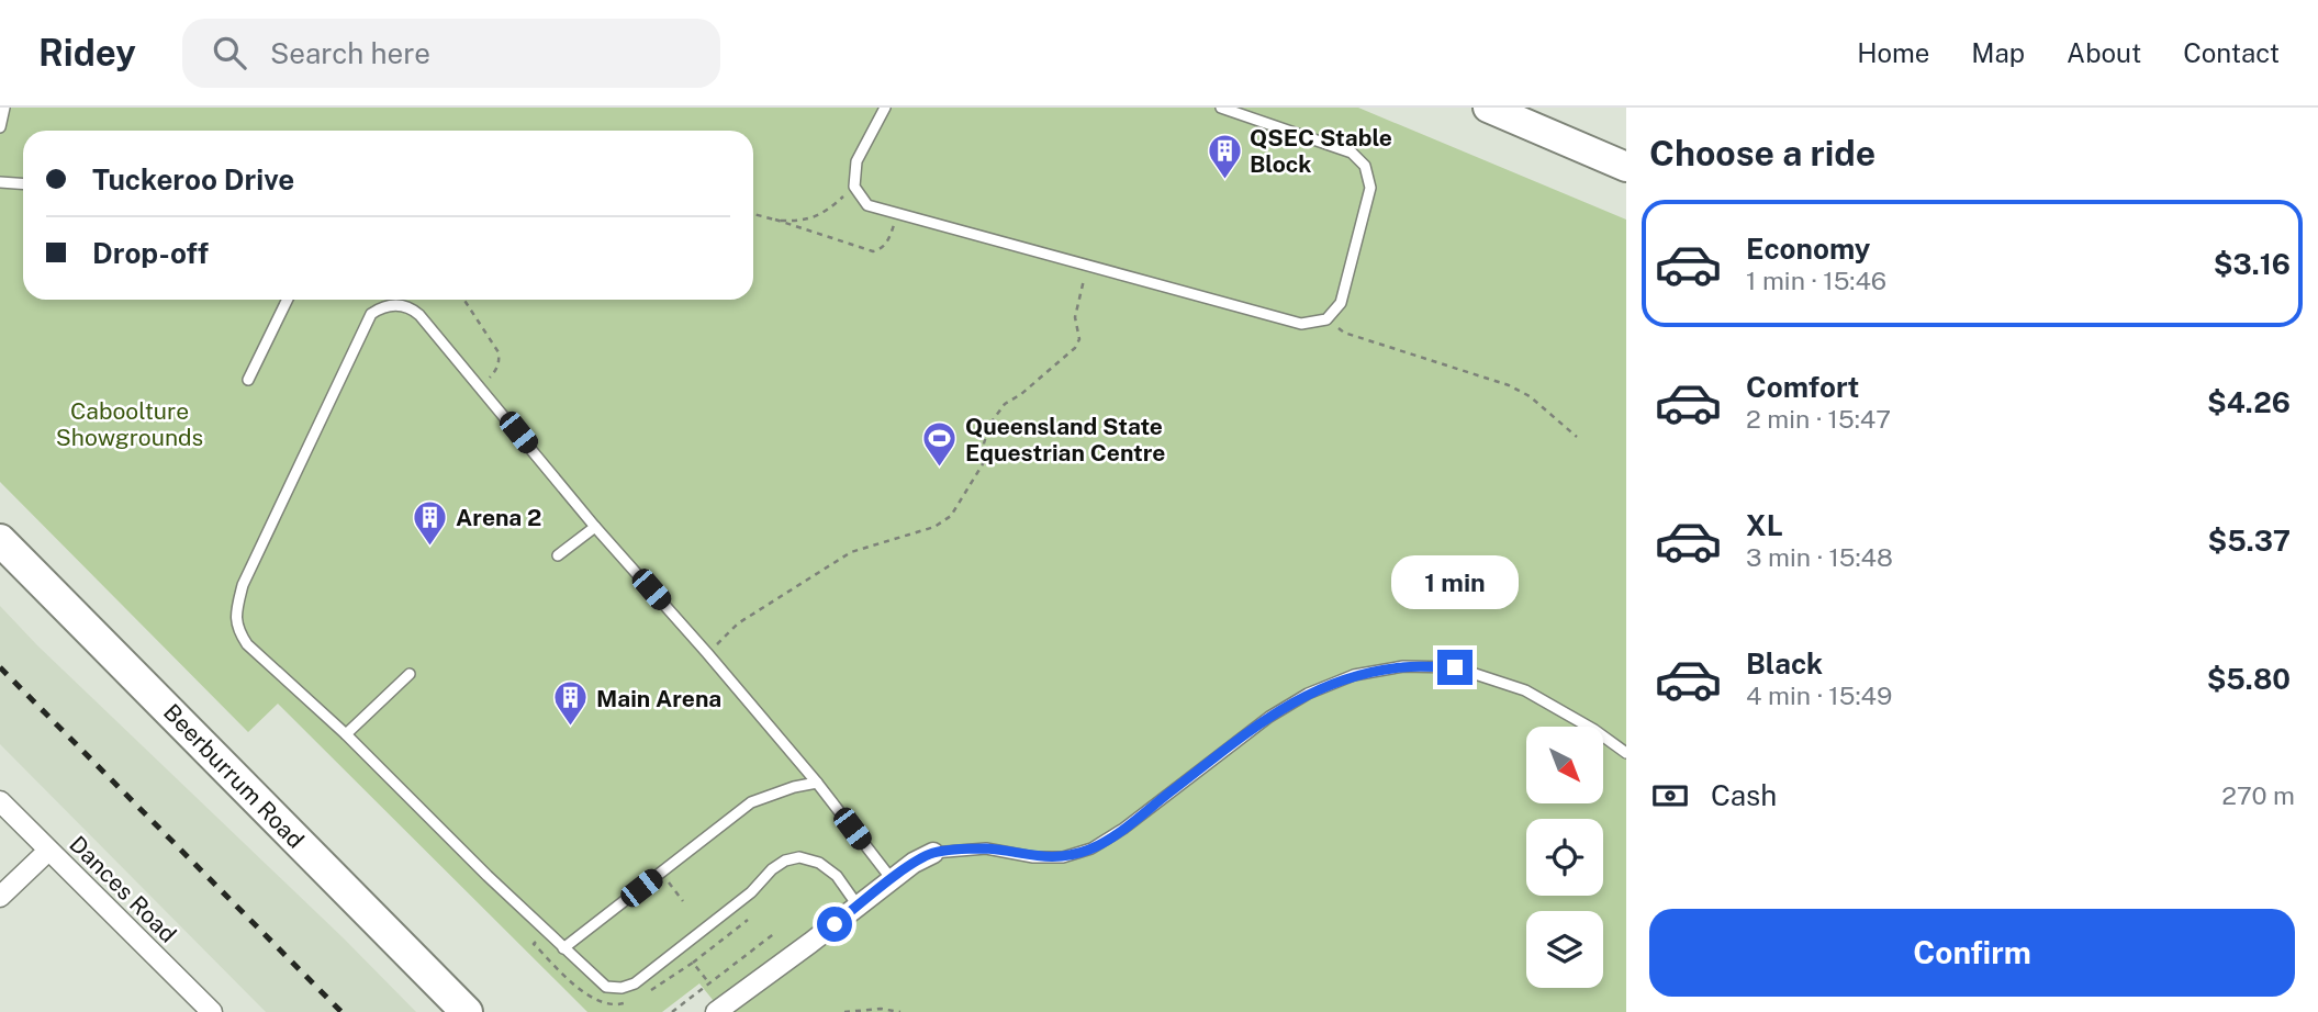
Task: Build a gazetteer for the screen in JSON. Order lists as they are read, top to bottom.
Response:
{
  "streets": {
    "main road": ["Beerburrum Road"],
    "street": ["Dances Road"]
  },
  "parks": ["Caboolture Showgrounds"],
  "places": {
    "building": ["QSEC Stable Block", "Arena 2", "Main Arena"],
    "sports": ["Queensland State Equestrian Centre"]
  },
  "north": "bottom right",
  "page": {
    "header": "Ridey",
    "search": "Search here",
    "nav": [
      "Home",
      "Map",
      "About",
      "Contact"
    ],
    "heading": "Choose a ride",
    "banner": ["Tuckeroo Drive", "Drop-off"],
    "list": [
      {
        "name": "Economy",
        "note": "1 min · 15:46",
        "value": "$3.16"
      },
      {
        "name": "Comfort",
        "note": "2 min · 15:47",
        "value": "$4.26"
      },
      {
        "name": "XL",
        "note": "3 min · 15:48",
        "value": "$5.37"
      },
      {
        "name": "Black",
        "note": "4 min · 15:49",
        "value": "$5.80"
      }
    ],
    "bubble": "1 min",
    "pay": ["Cash", "270 m"],
    "buttons": "Confirm"
  }
}
